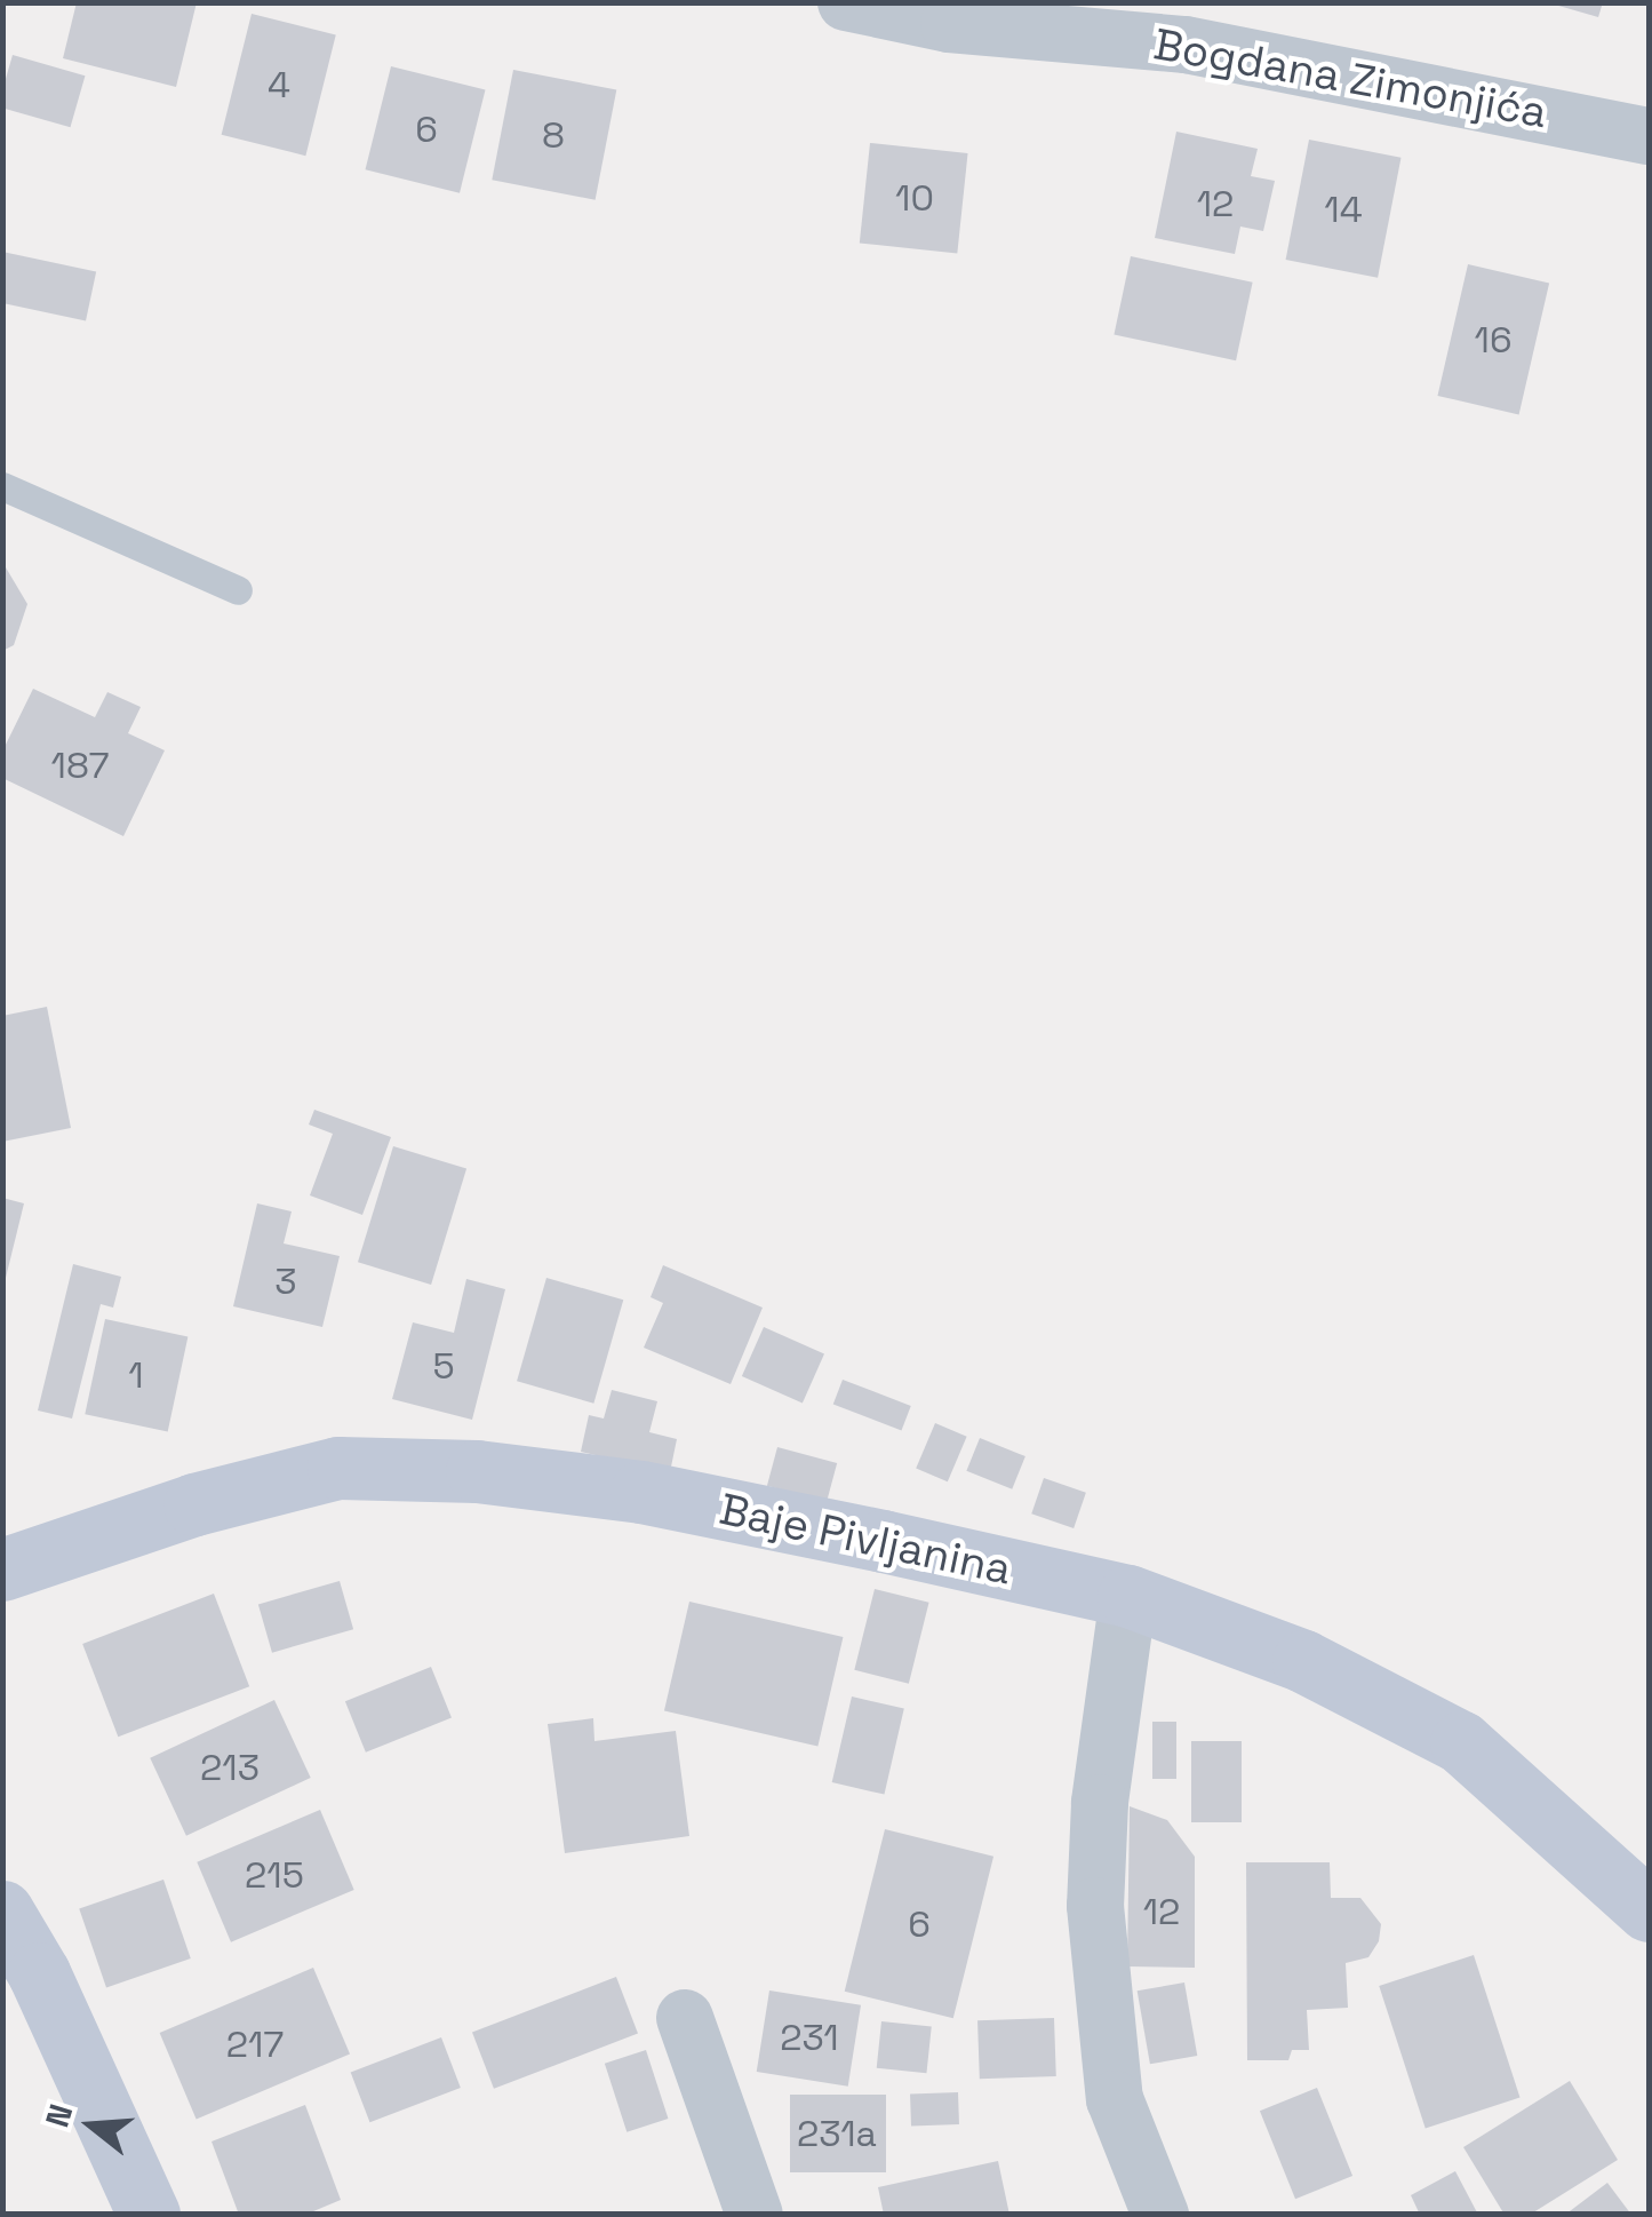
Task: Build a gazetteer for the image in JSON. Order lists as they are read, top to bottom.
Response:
{
  "streets": {
    "street": ["Bogdana Zimonjića", "Baje Pivljanina"]
  },
  "house_numbers": [
    "4",
    "6",
    "8",
    "10",
    "12",
    "14",
    "16",
    "187",
    "3",
    "5",
    "1",
    "213",
    "215",
    "12",
    "6",
    "231",
    "217",
    "231a"
  ],
  "north": "left"
}
